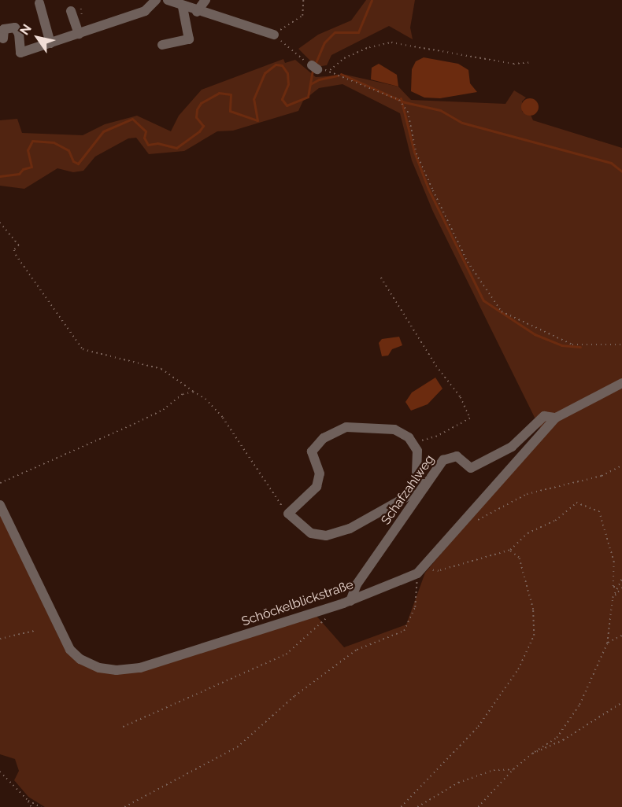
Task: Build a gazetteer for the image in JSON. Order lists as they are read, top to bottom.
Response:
{
  "streets": {
    "street": ["Schafzahlweg", "Schöckelblickstraße"]
  },
  "crossings": [
    ["Schafzahlweg", "Schöckelblickstraße"]
  ],
  "north": "top left"
}
